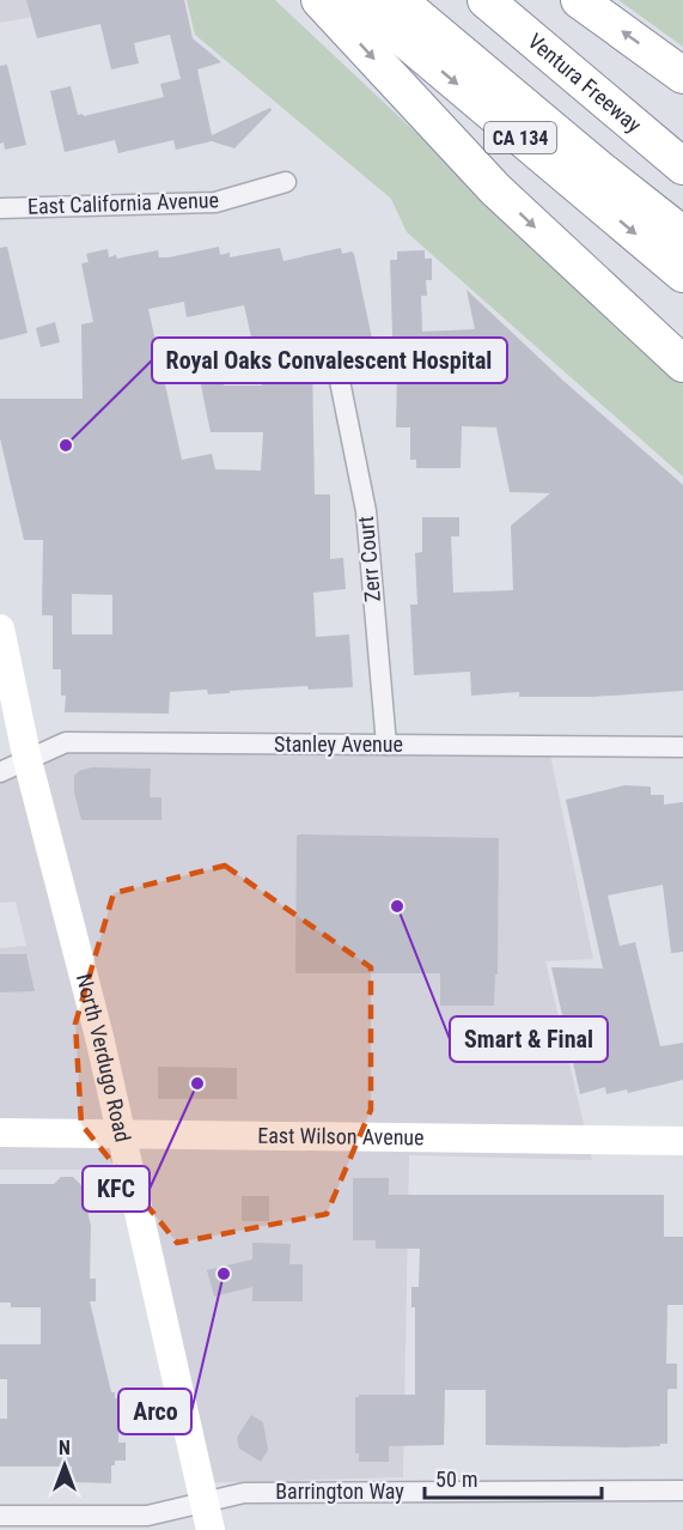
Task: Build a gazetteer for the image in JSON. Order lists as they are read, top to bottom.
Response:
{
  "streets": {
    "highway": ["Ventura Freeway", "CA 134"],
    "main road": ["North Verdugo Road", "East Wilson Avenue"],
    "street": [
      "East California Avenue",
      "Zerr Court",
      "Stanley Avenue",
      "Barrington Way"
    ]
  },
  "crossings": [
    ["Zerr Court", "Stanley Avenue"],
    ["Stanley Avenue", "North Verdugo Road"],
    ["North Verdugo Road", "East Wilson Avenue"],
    ["North Verdugo Road", "Barrington Way"]
  ],
  "places": [
    "Royal Oaks Convalescent Hospital",
    "Smart & Final",
    "KFC",
    "Arco"
  ],
  "scale_bar": "50 m",
  "north": "top"
}
